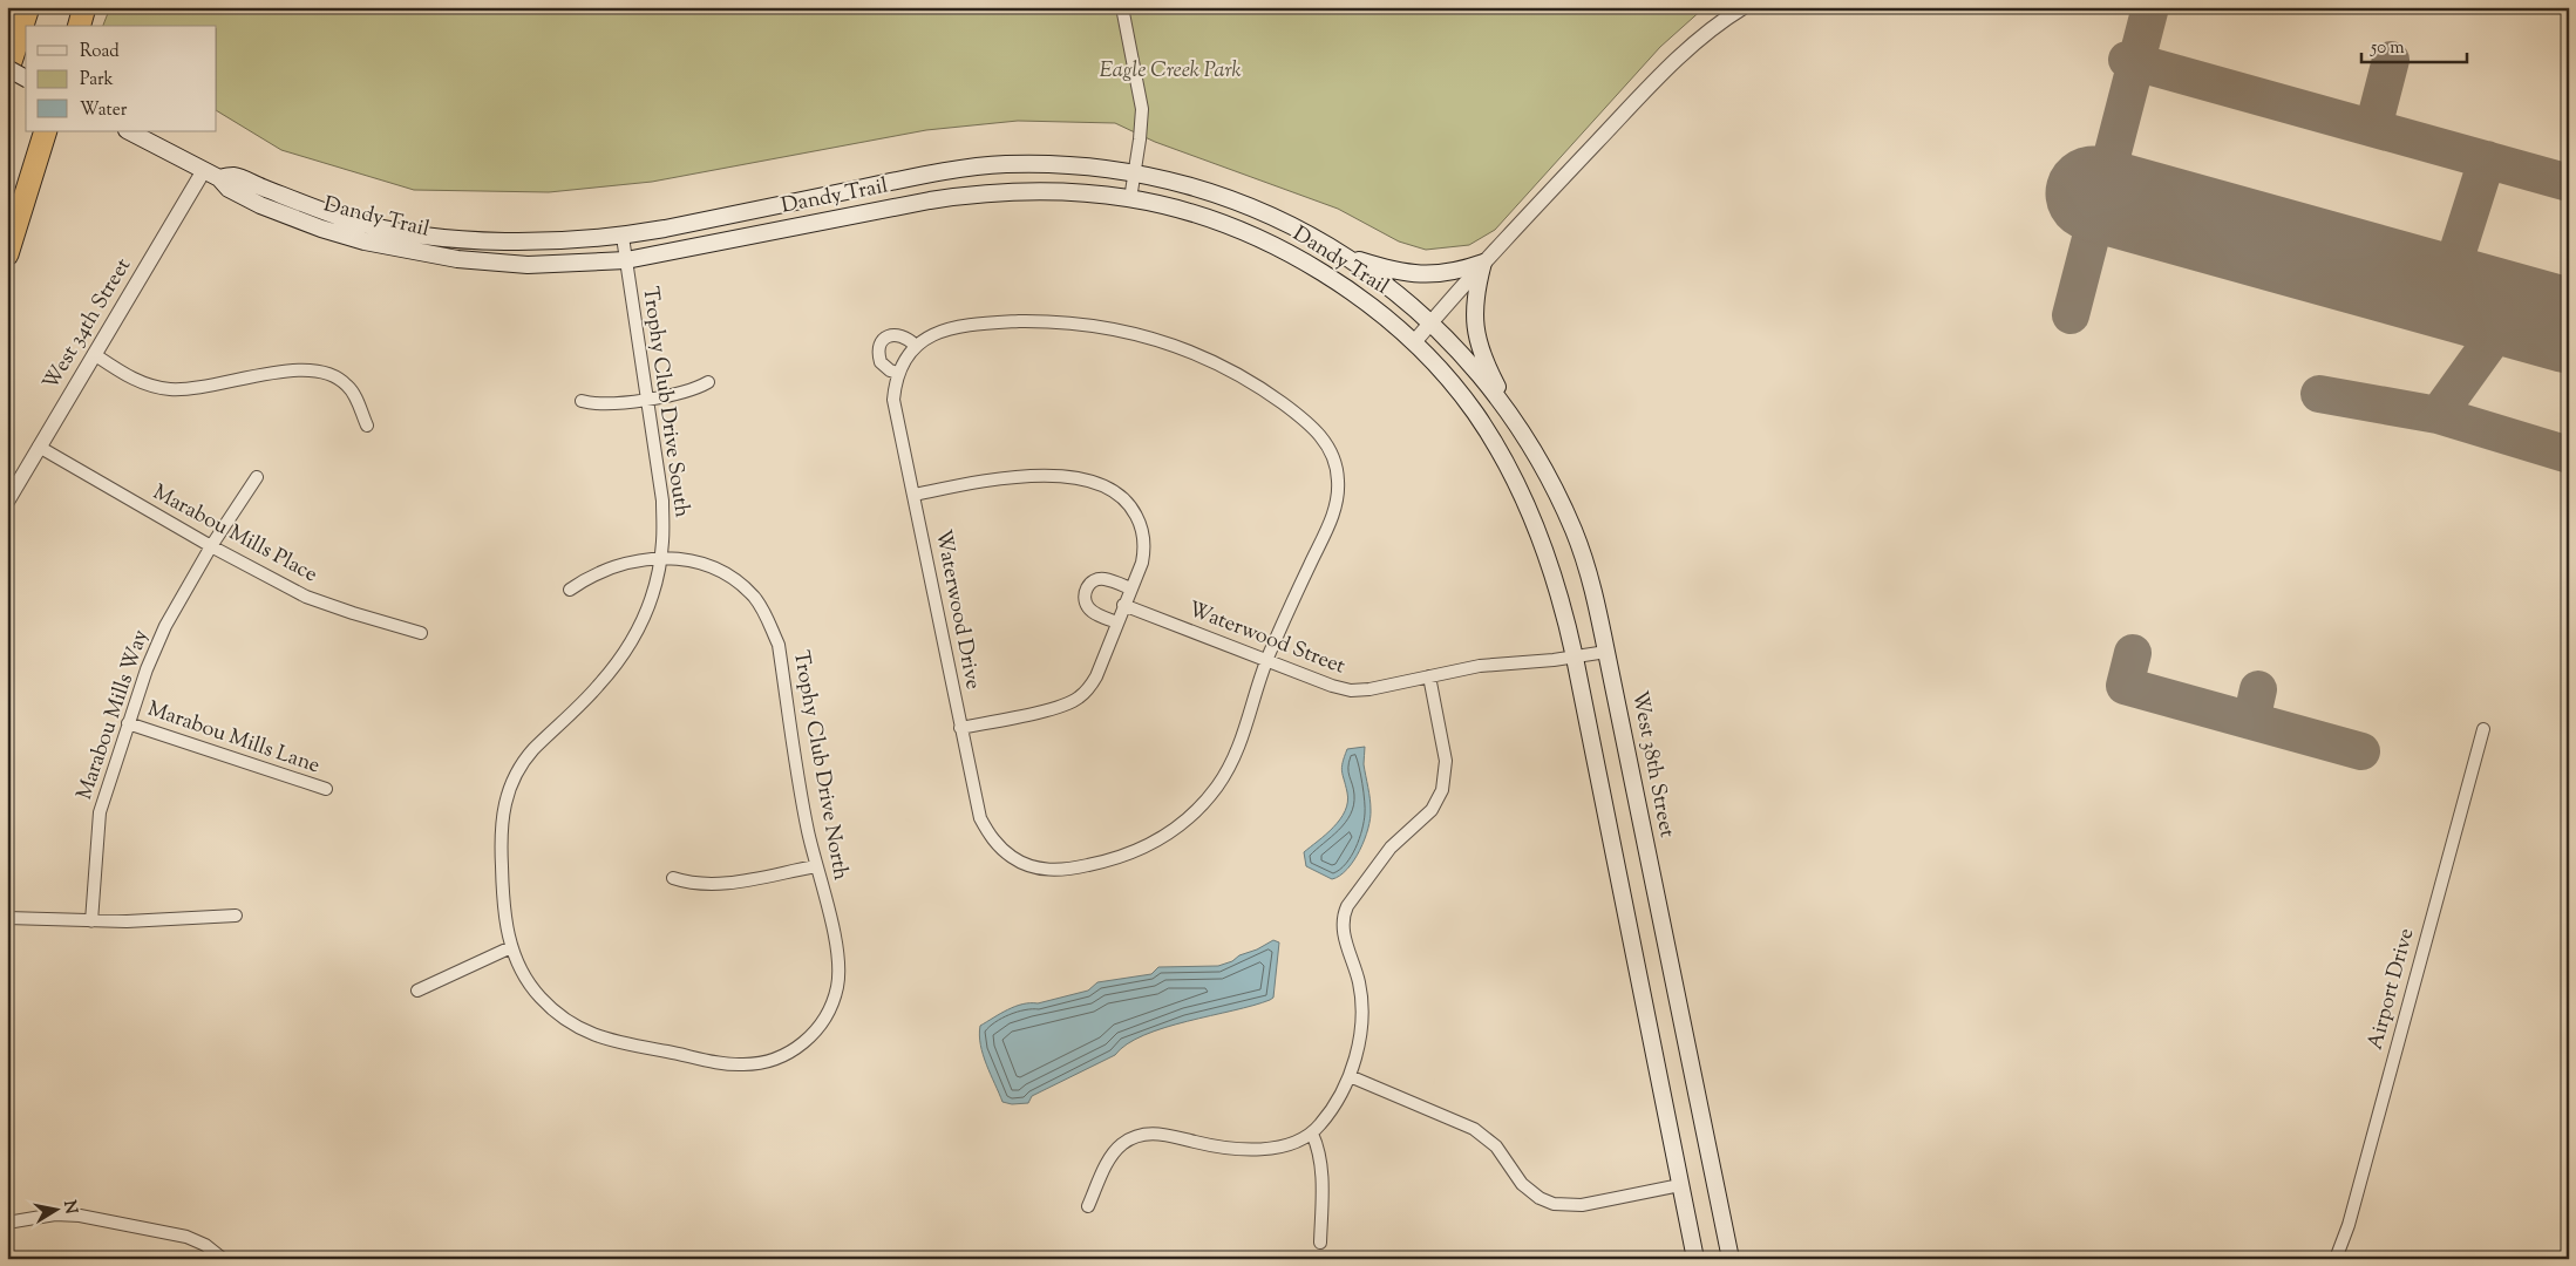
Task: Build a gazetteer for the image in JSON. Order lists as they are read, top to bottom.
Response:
{
  "streets": {
    "main road": ["Dandy Trail", "West 38th Street"],
    "street": [
      "West 34th Street",
      "Trophy Club Drive South",
      "Marabou Mills Place",
      "Waterwood Drive",
      "Waterwood Street",
      "Marabou Mills Way",
      "Marabou Mills Lane",
      "Trophy Club Drive North",
      "Airport Drive"
    ]
  },
  "crossings": [
    ["Dandy Trail", "West 34th Street"],
    ["Dandy Trail", "Trophy Club Drive South"],
    ["Dandy Trail", "West 38th Street"],
    ["West 34th Street", "Marabou Mills Place"],
    ["Trophy Club Drive South", "Trophy Club Drive North"],
    ["Marabou Mills Place", "Marabou Mills Way"],
    ["Waterwood Drive", "Waterwood Street"],
    ["Waterwood Street", "West 38th Street"],
    ["Marabou Mills Way", "Marabou Mills Lane"]
  ],
  "parks": ["Eagle Creek Park"],
  "legend": ["Road", "Park", "Water"],
  "scale_bar": "50 m",
  "north": "right"
}
